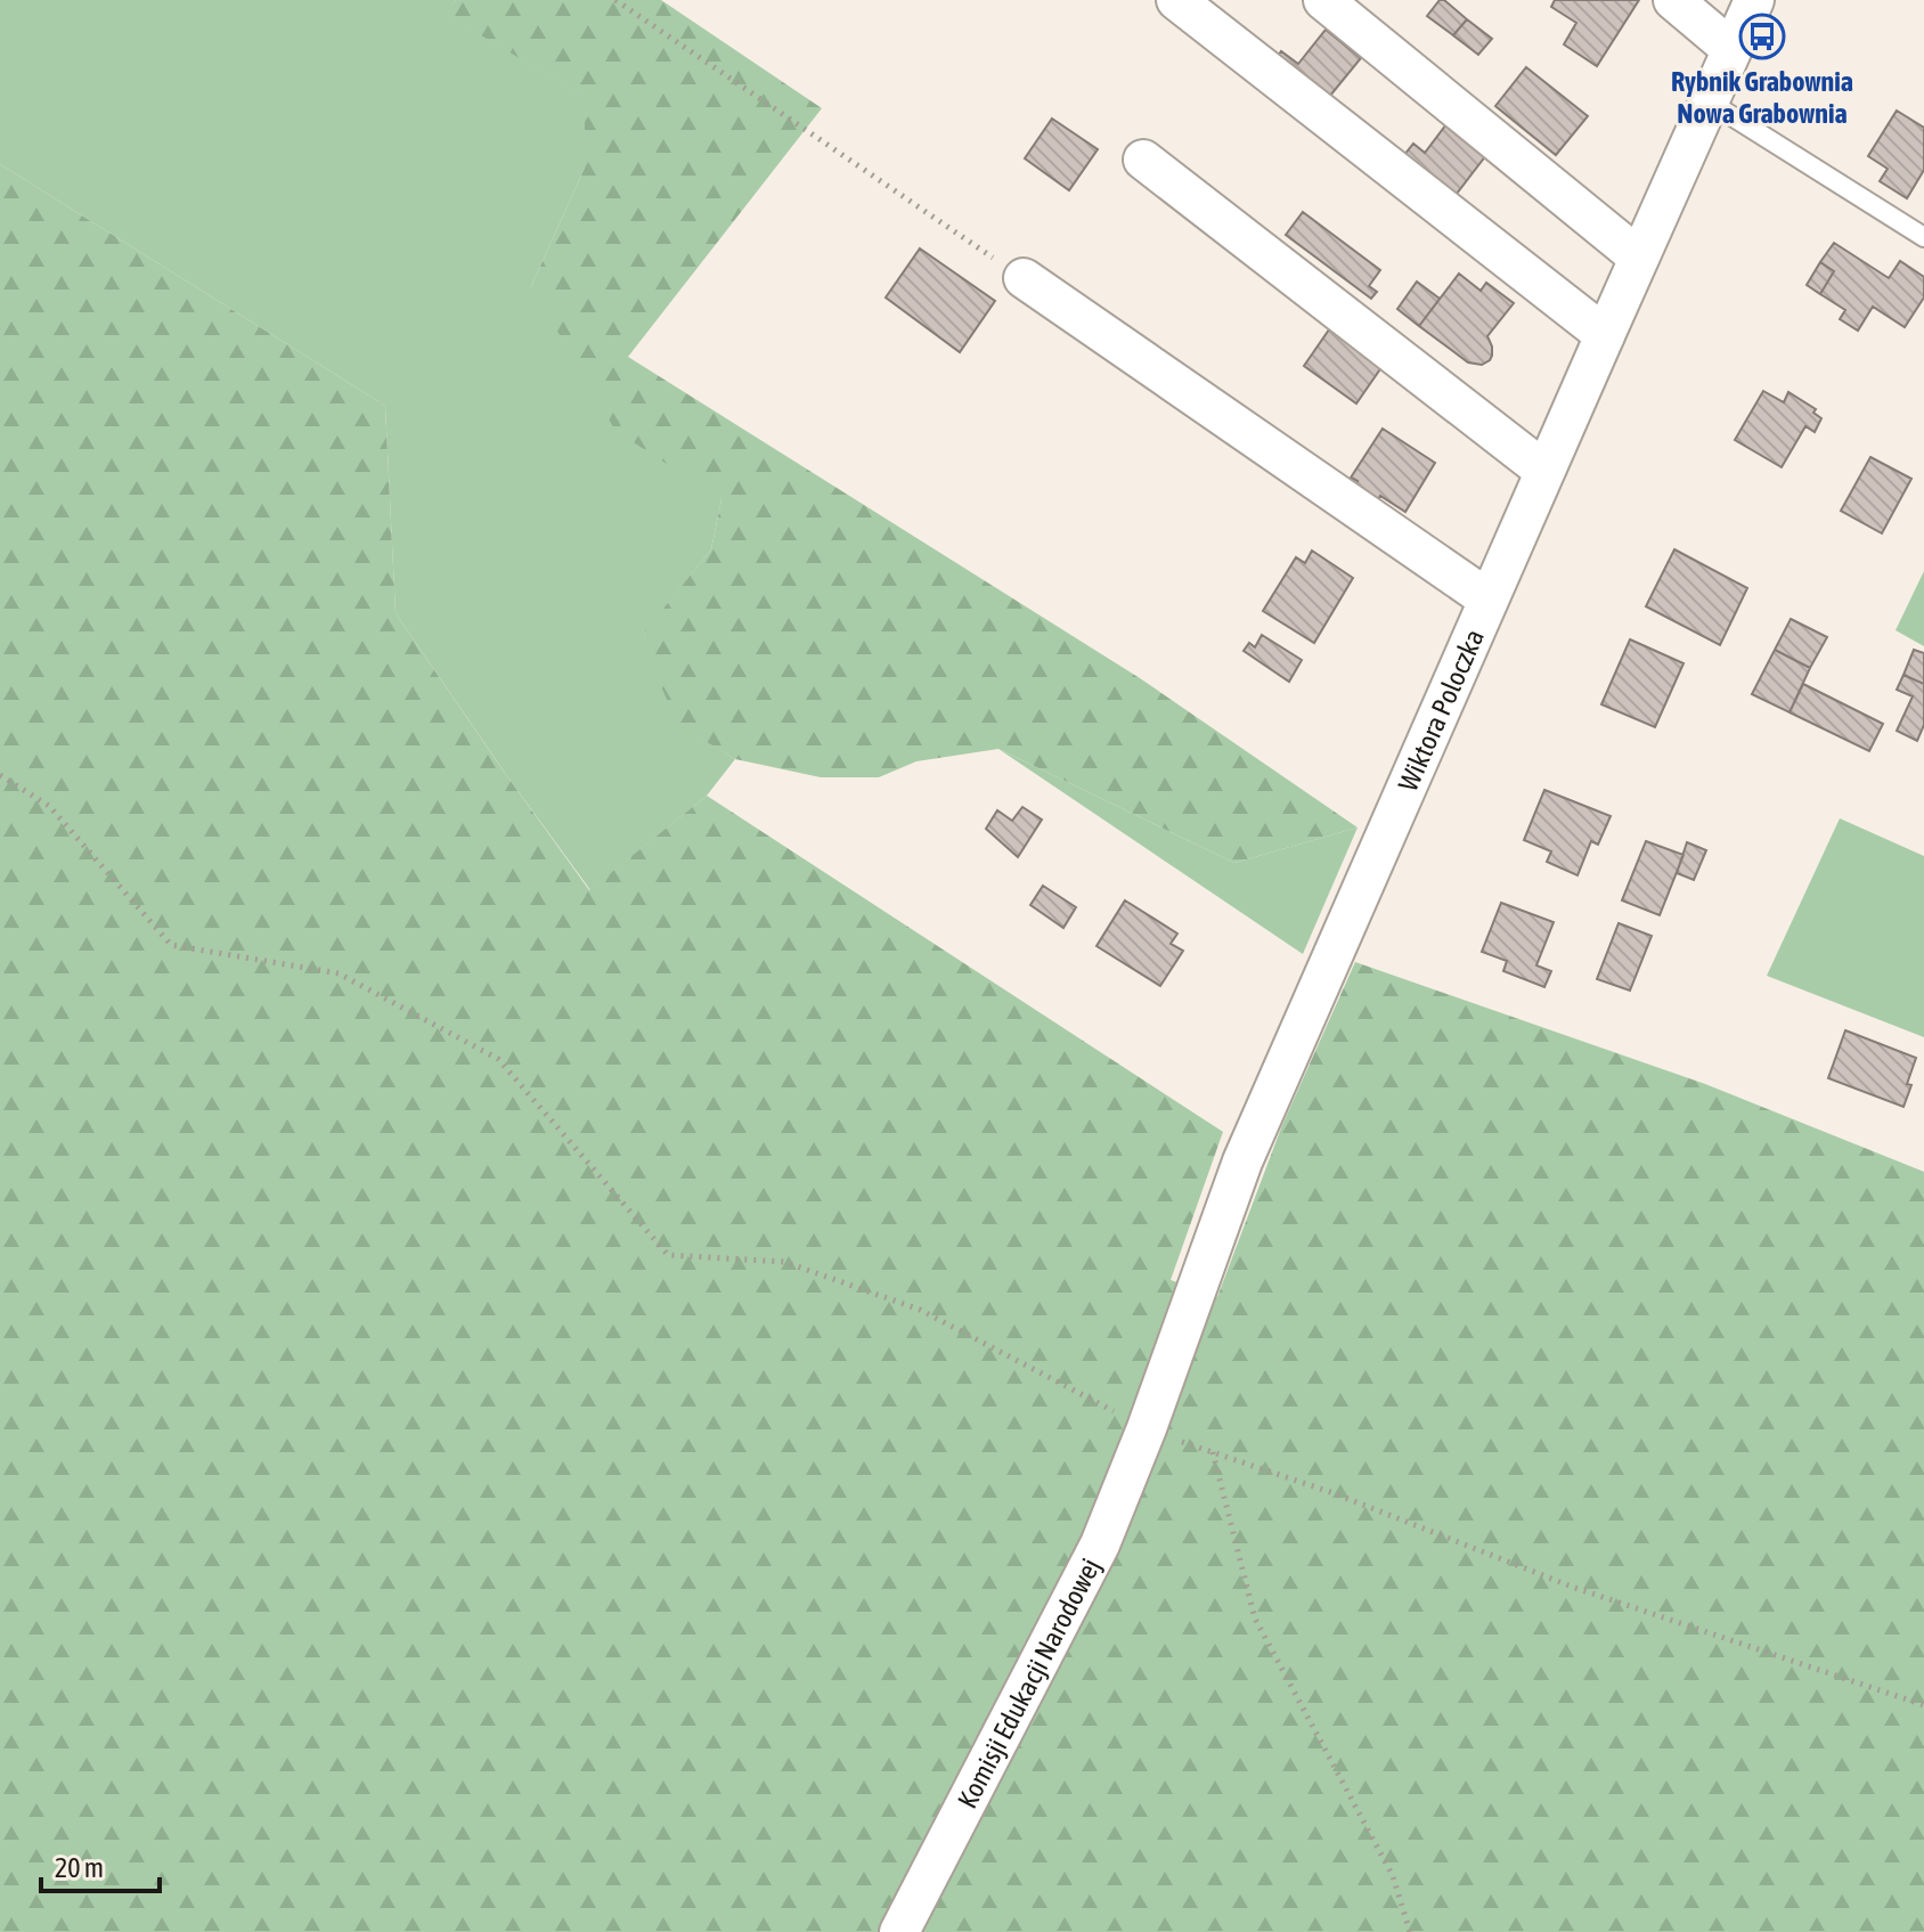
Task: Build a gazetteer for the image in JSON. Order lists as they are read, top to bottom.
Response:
{
  "streets": {
    "street": ["Wiktora Poloczka", "Komisji Edukacji Narodowej"]
  },
  "crossings": [
    ["Wiktora Poloczka", "Komisji Edukacji Narodowej"]
  ],
  "places": {
    "bus stop": ["Rybnik Grabownia Nowa Grabownia"]
  },
  "scale_bar": "20 m"
}
